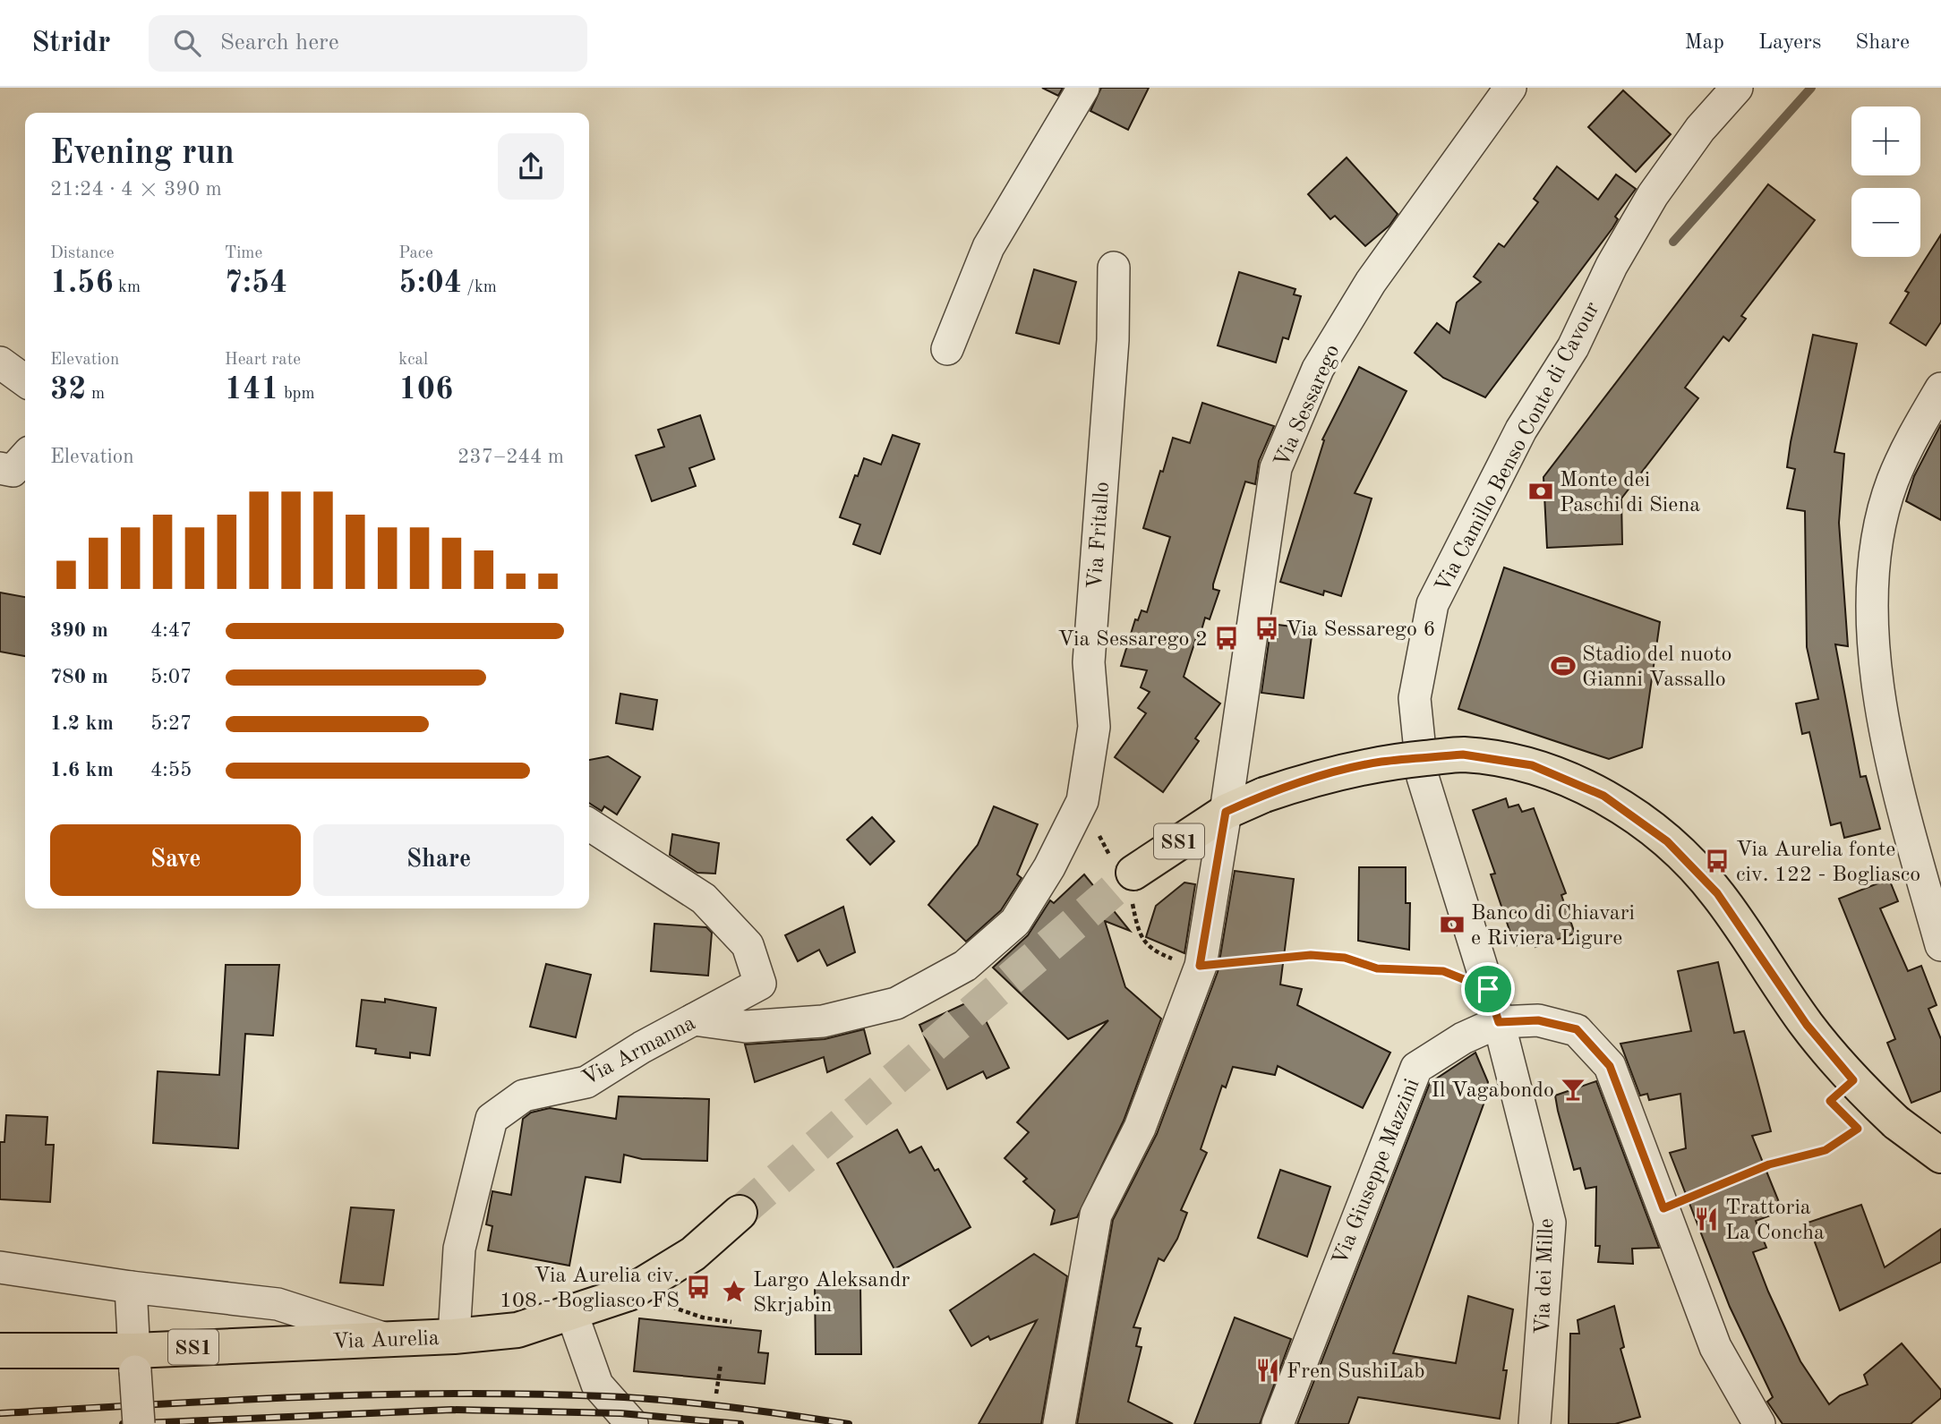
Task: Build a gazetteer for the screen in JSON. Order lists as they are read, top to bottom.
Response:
{
  "streets": {
    "main road": ["SS1", "Via Aurelia"],
    "street": [
      "Via Sessarego",
      "Via Camillo Benso Conte di Cavour",
      "Via Fritallo",
      "Via Armanna",
      "Via Giuseppe Mazzini",
      "Via dei Mille"
    ]
  },
  "crossings": [
    ["Via Sessarego", "SS1"],
    ["Via Camillo Benso Conte di Cavour", "Via Giuseppe Mazzini"],
    ["Via Camillo Benso Conte di Cavour", "Via dei Mille"],
    ["Via Fritallo", "Via Armanna"],
    ["Via Armanna", "Via Aurelia"],
    ["Via Giuseppe Mazzini", "Via dei Mille"]
  ],
  "places": {
    "bank": ["Monte dei Paschi di Siena", "Banco di Chiavari e Riviera Ligure"],
    "bus stop": [
      "Via Sessarego 6",
      "Via Sessarego 2",
      "Via Aurelia fonte civ. 122 - Bogliasco",
      "Via Aurelia civ. 108 - Bogliasco FS"
    ],
    "sports": ["Stadio del nuoto Gianni Vassallo"],
    "bar": ["Il Vagabondo"],
    "restaurant": ["Trattoria La Concha", "Fren SushiLab"],
    "place": ["Largo Aleksandr Skrjabin"]
  },
  "page": {
    "header": "Stridr",
    "search": "Search here",
    "nav": ["Map", "Layers", "Share"],
    "map_buttons": ["+", "−"],
    "heading": ["Evening run", "21:24 · 4 × 390 m"],
    "stats": [
      ["Distance", "1.56 km"],
      ["Time", "7:54"],
      ["Pace", "5:04 /km"],
      ["Elevation", "32 m"],
      ["Heart rate", "141 bpm"],
      ["kcal", "106"]
    ],
    "chart": ["Elevation", "237–244 m"],
    "list": [
      {
        "name": "390 m",
        "note": "4:47"
      },
      {
        "name": "780 m",
        "note": "5:07"
      },
      {
        "name": "1.2 km",
        "note": "5:27"
      },
      {
        "name": "1.6 km",
        "note": "4:55"
      }
    ],
    "buttons": ["Save", "Share"]
  }
}
